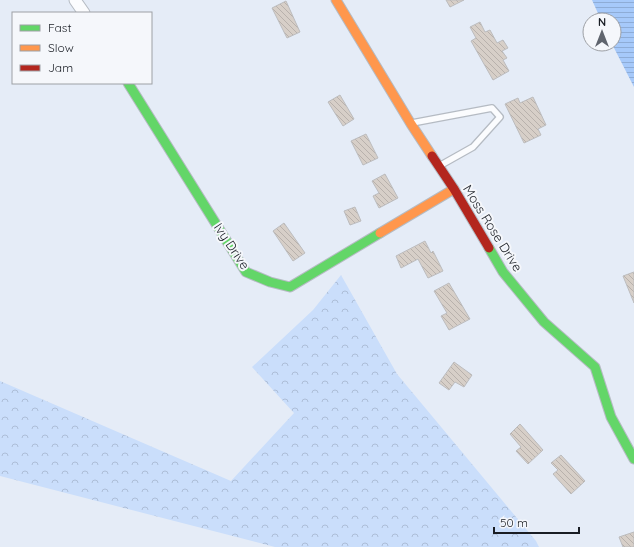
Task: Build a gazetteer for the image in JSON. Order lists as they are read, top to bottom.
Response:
{
  "streets": {
    "street": ["Moss Rose Drive", "Ivy Drive"]
  },
  "crossings": [
    ["Moss Rose Drive", "Ivy Drive"]
  ],
  "legend": ["Fast", "Slow", "Jam"],
  "scale_bar": "50 m",
  "north": "top"
}
